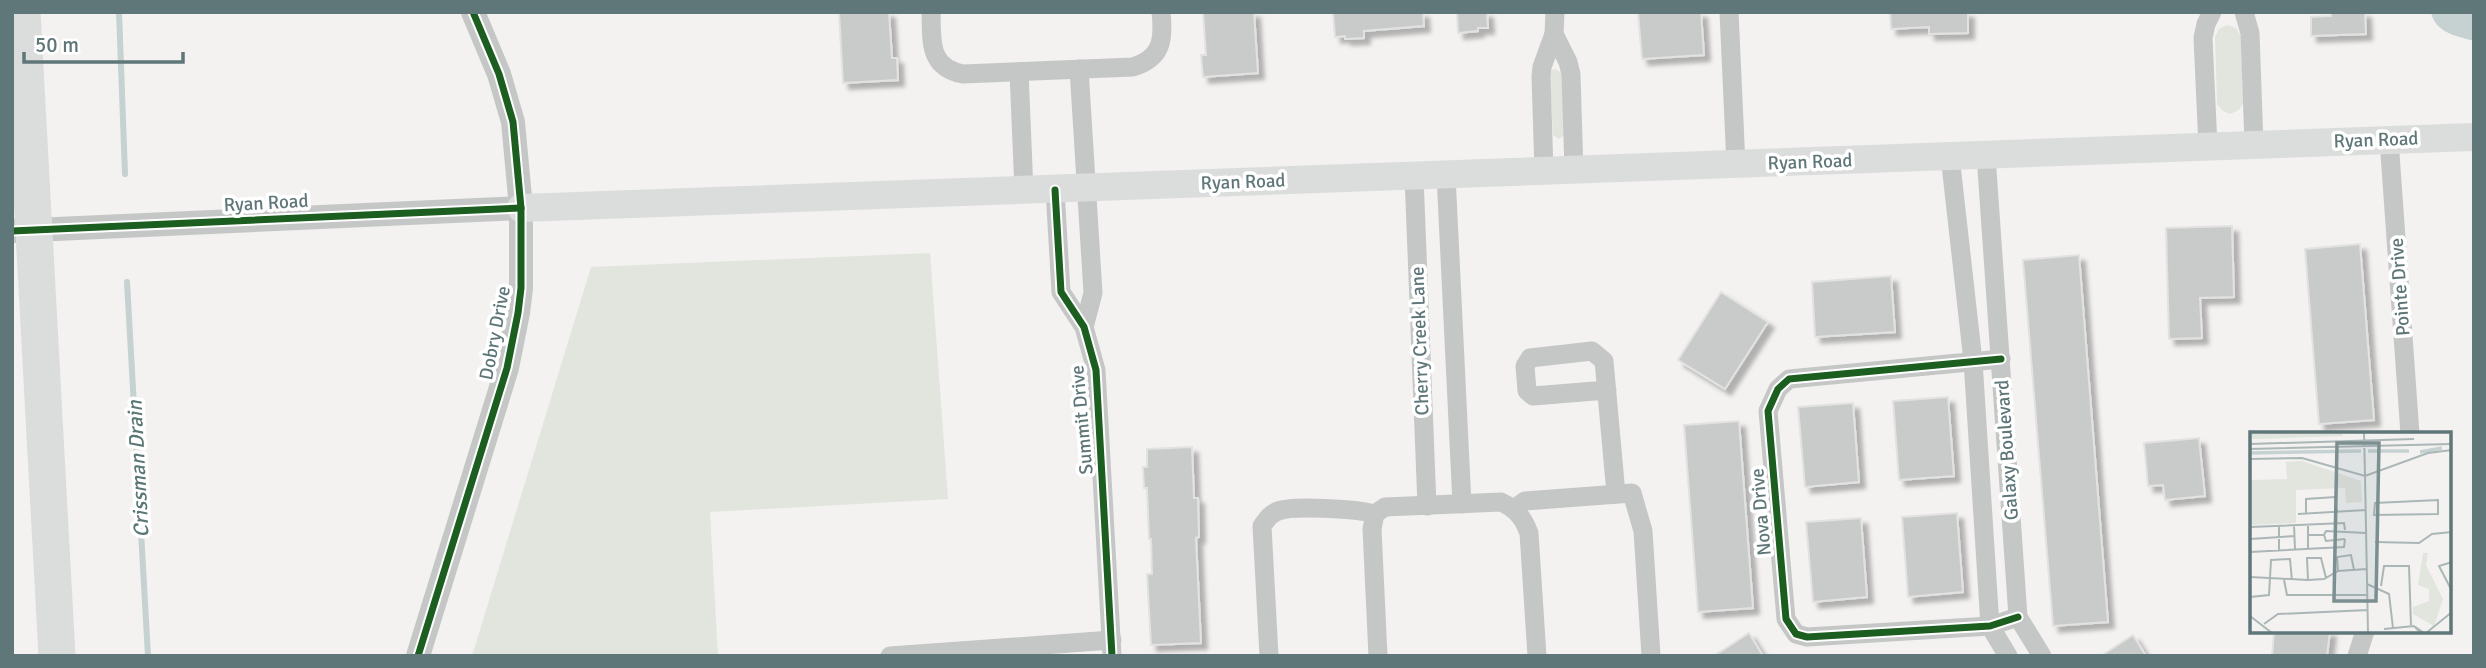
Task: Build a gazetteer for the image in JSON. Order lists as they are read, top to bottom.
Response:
{
  "streets": {
    "main road": ["Ryan Road"],
    "street": [
      "Pointe Drive",
      "Dobry Drive",
      "Cherry Creek Lane",
      "Summit Drive",
      "Galaxy Boulevard",
      "Nova Drive"
    ]
  },
  "crossings": [
    ["Ryan Road", "Pointe Drive"],
    ["Ryan Road", "Dobry Drive"],
    ["Ryan Road", "Cherry Creek Lane"],
    ["Ryan Road", "Summit Drive"],
    ["Ryan Road", "Galaxy Boulevard"],
    ["Galaxy Boulevard", "Nova Drive"]
  ],
  "water": ["Crissman Drain"],
  "scale_bar": "50 m"
}
